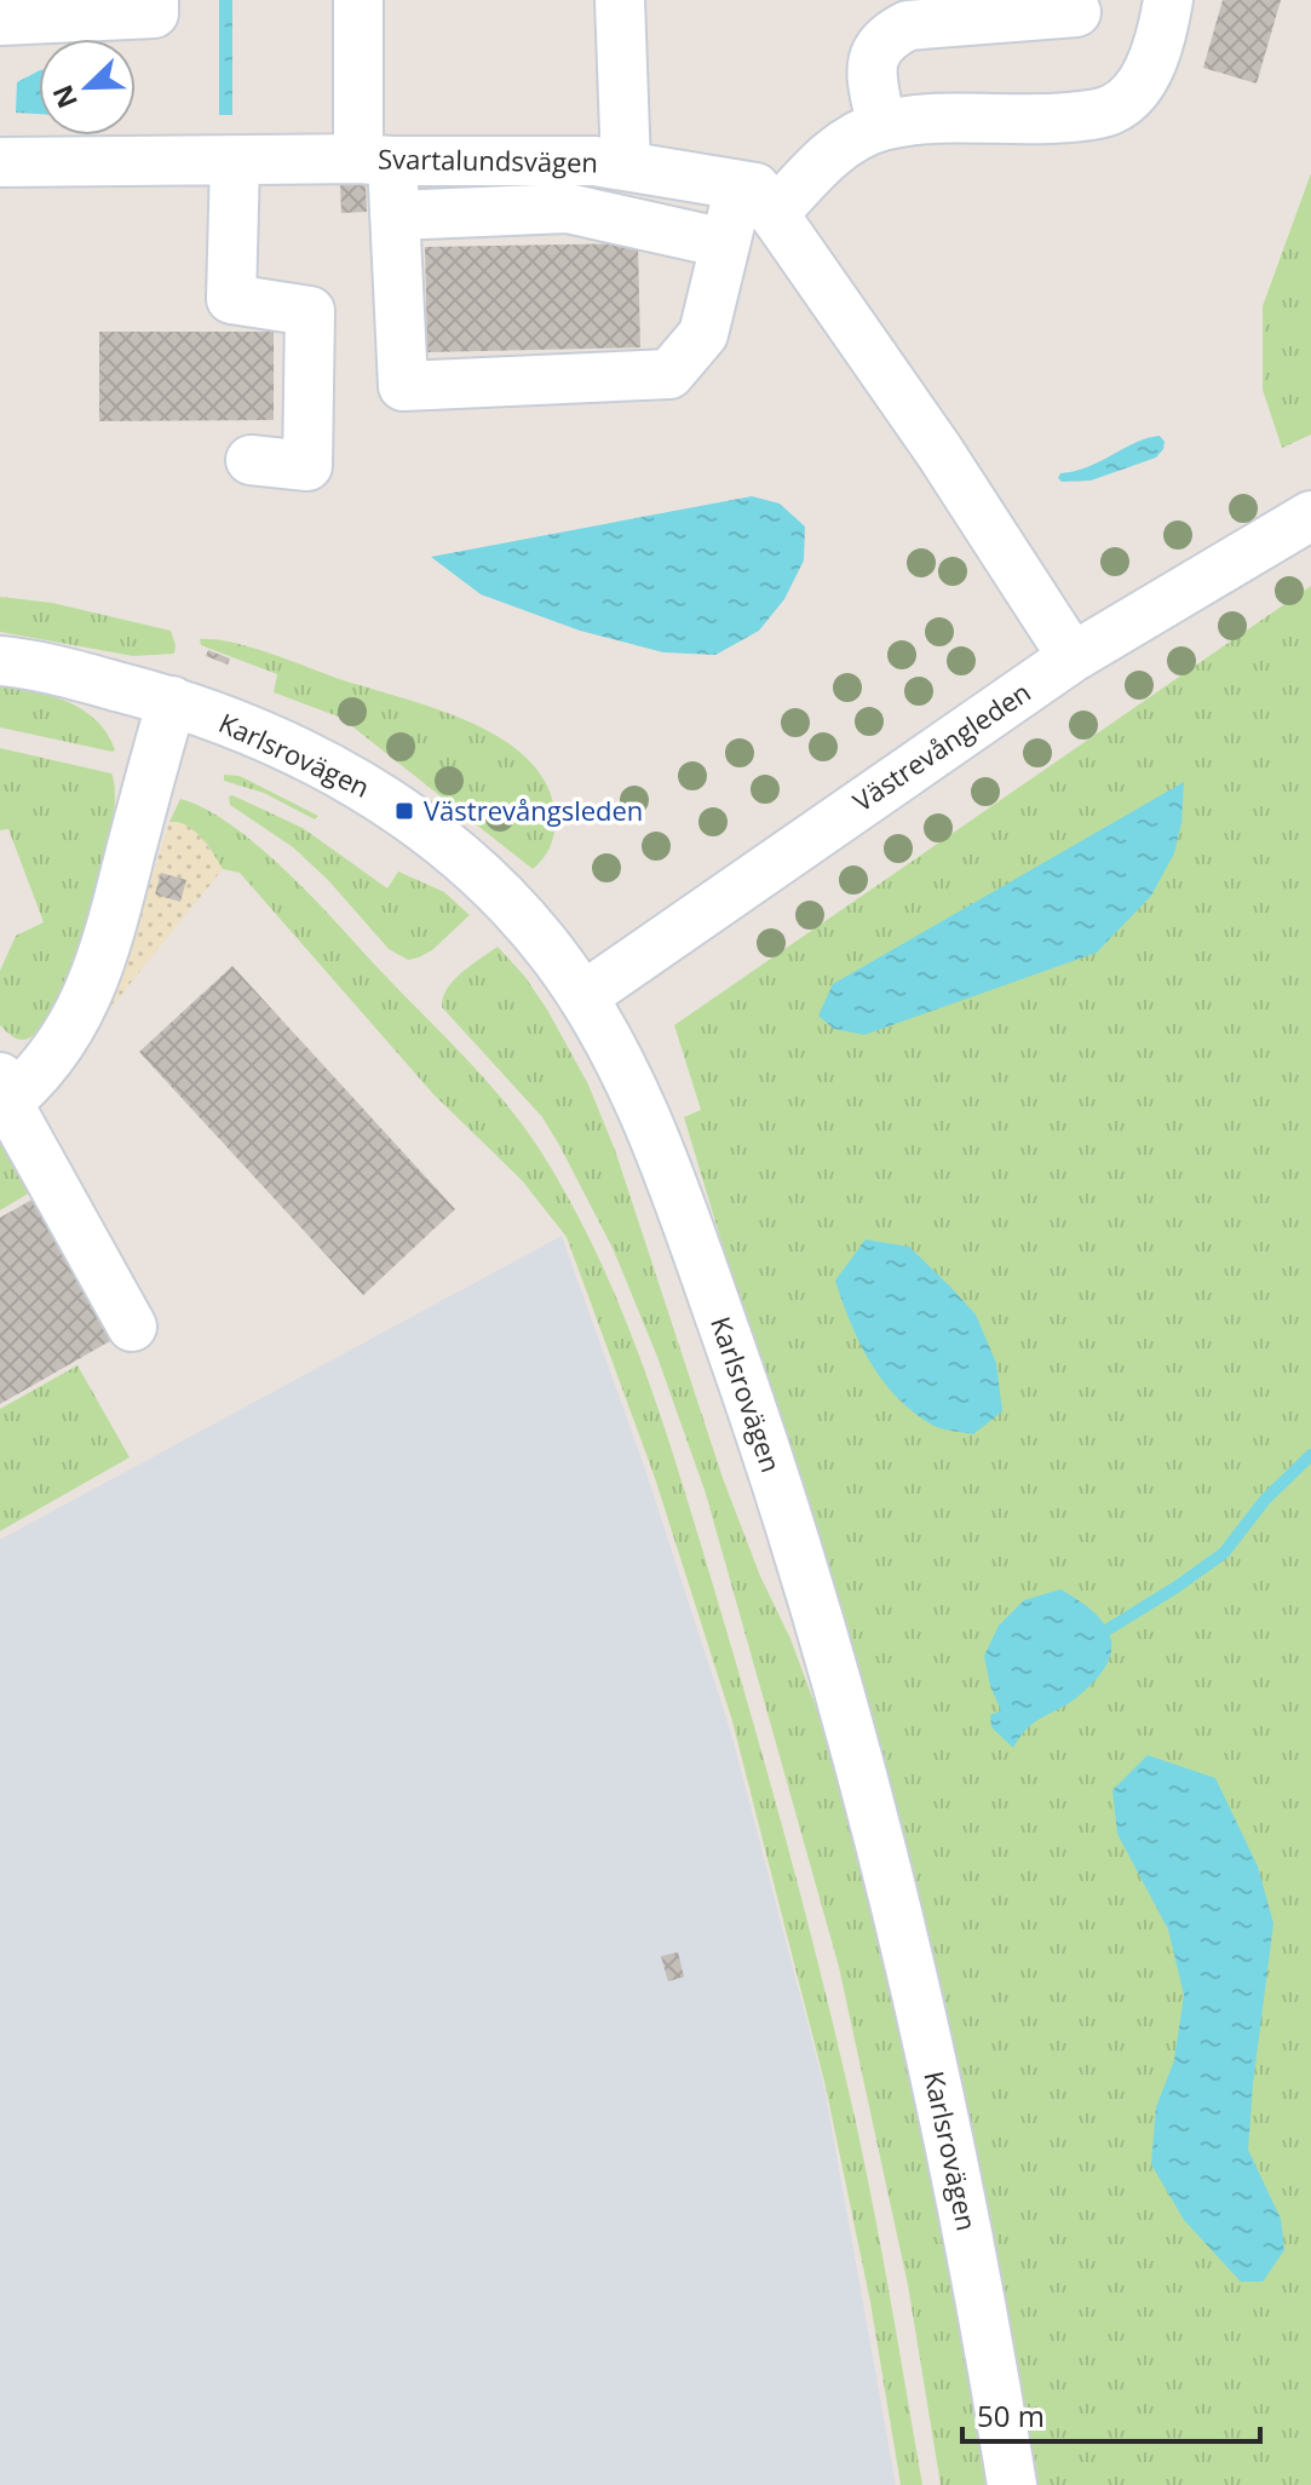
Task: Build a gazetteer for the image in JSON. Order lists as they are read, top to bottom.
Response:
{
  "streets": {
    "street": ["Svartalundsvägen", "Västrevångleden", "Karlsrovägen"]
  },
  "crossings": [
    ["Västrevångleden", "Karlsrovägen"]
  ],
  "places": {
    "transit": ["Västrevångsleden"]
  },
  "scale_bar": "50 m",
  "north": "bottom left"
}
